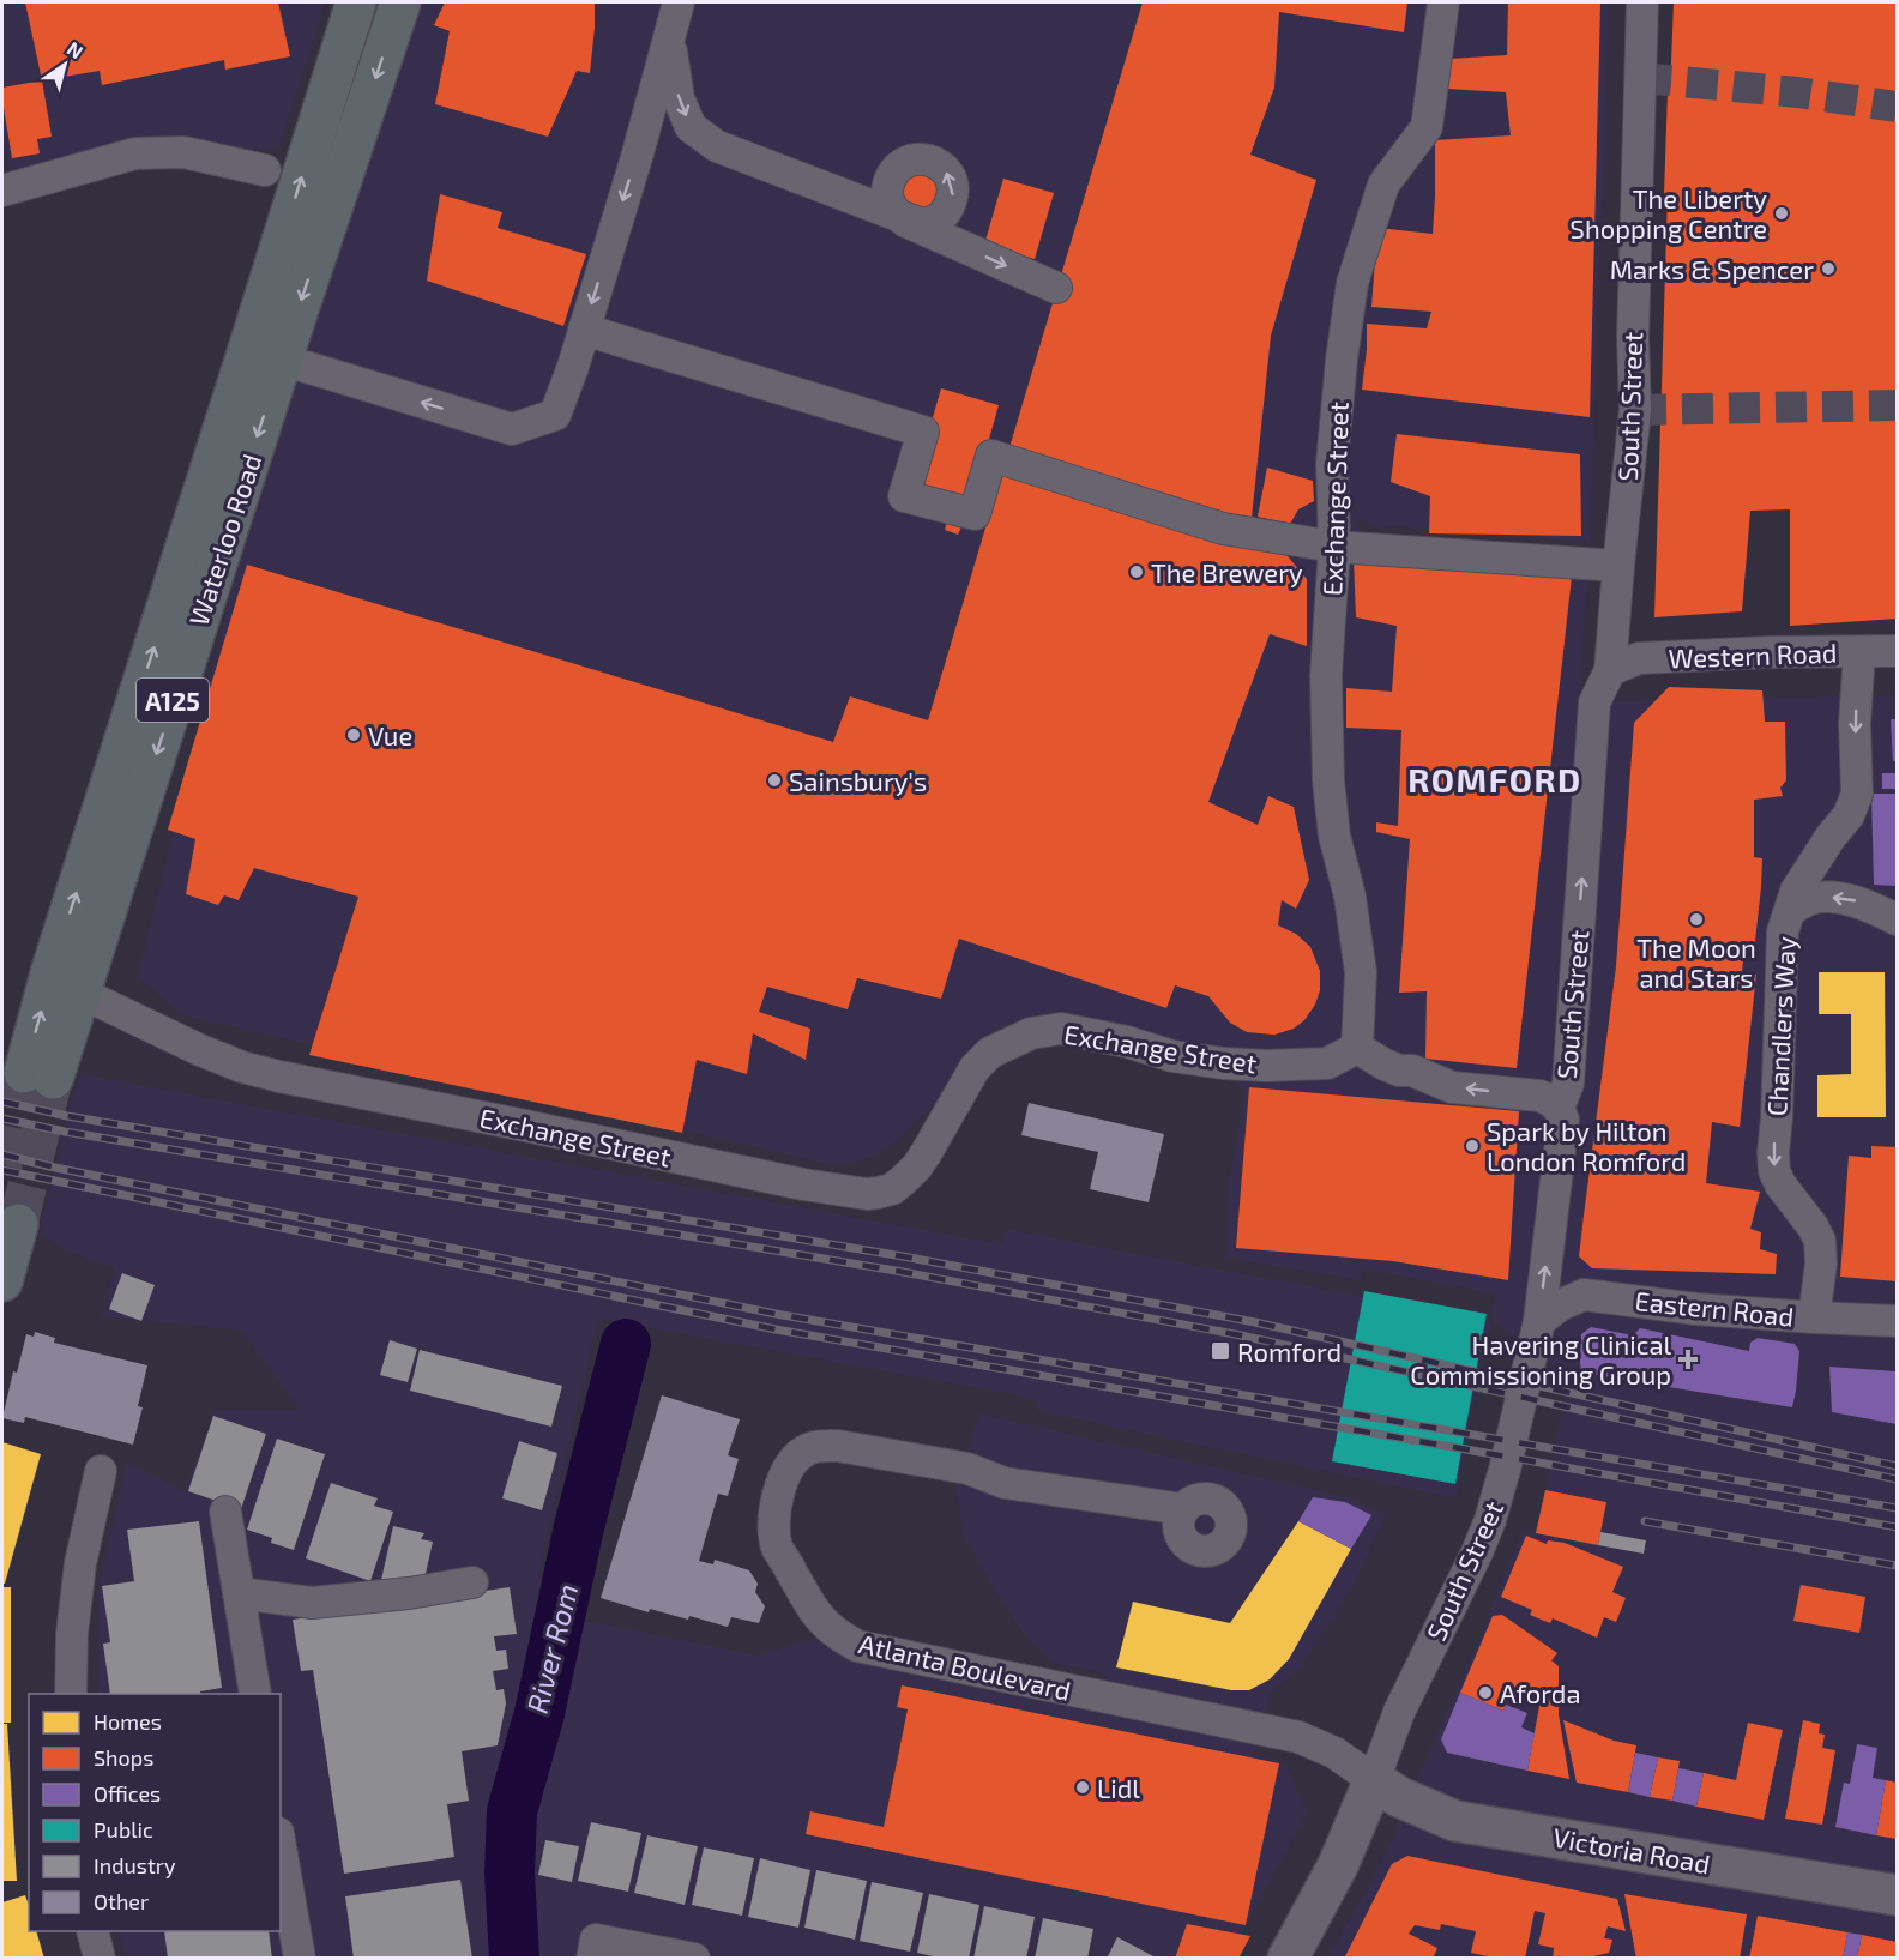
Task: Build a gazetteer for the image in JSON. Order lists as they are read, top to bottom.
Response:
{
  "streets": {
    "main road": ["Waterloo Road", "A125"],
    "street": [
      "South Street",
      "Exchange Street",
      "Western Road",
      "Chandlers Way",
      "Eastern Road",
      "Atlanta Boulevard",
      "Victoria Road"
    ]
  },
  "crossings": [
    ["South Street", "Western Road"],
    ["South Street", "Eastern Road"],
    ["South Street", "Atlanta Boulevard"],
    ["South Street", "Victoria Road"],
    ["Exchange Street", "Waterloo Road"],
    ["Western Road", "Chandlers Way"],
    ["Chandlers Way", "Eastern Road"],
    ["Atlanta Boulevard", "Victoria Road"]
  ],
  "one_way": ["Chandlers Way"],
  "districts": ["ROMFORD"],
  "water": ["River Rom"],
  "places": {
    "other": [
      "The Liberty Shopping Centre",
      "Marks & Spencer",
      "The Brewery",
      "Vue",
      "Sainsbury's",
      "The Moon and Stars",
      "Spark by Hilton London Romford",
      "Aforda",
      "Lidl"
    ],
    "transit": ["Romford"],
    "health": ["Havering Clinical Commissioning Group"]
  },
  "legend": [
    "Homes",
    "Shops",
    "Offices",
    "Public",
    "Industry",
    "Other"
  ],
  "north": "top right"
}
